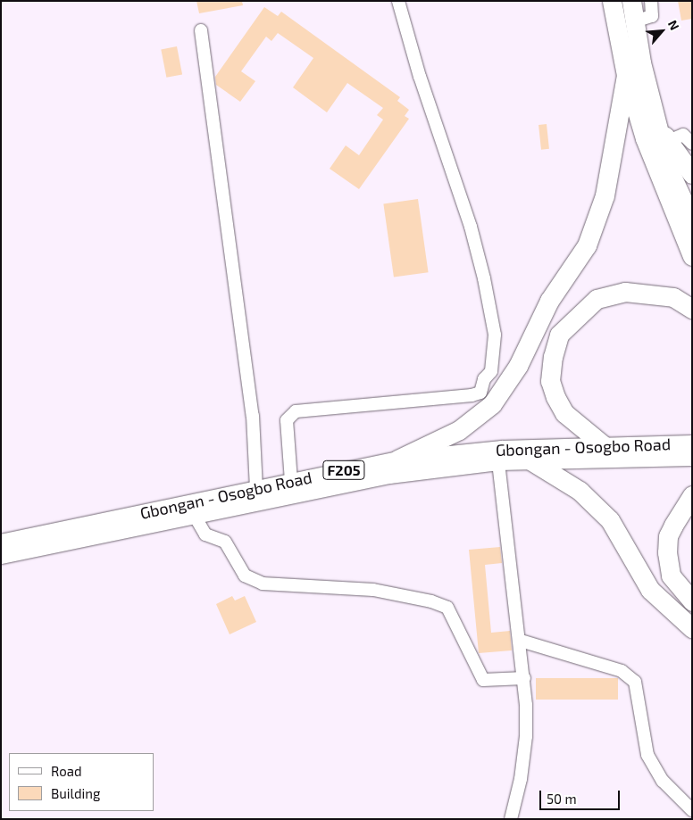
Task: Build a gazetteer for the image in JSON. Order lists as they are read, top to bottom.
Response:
{
  "streets": {
    "main road": ["Gbongan - Osogbo Road", "F205"]
  },
  "legend": ["Road", "Building"],
  "scale_bar": "50 m",
  "north": "top right"
}
